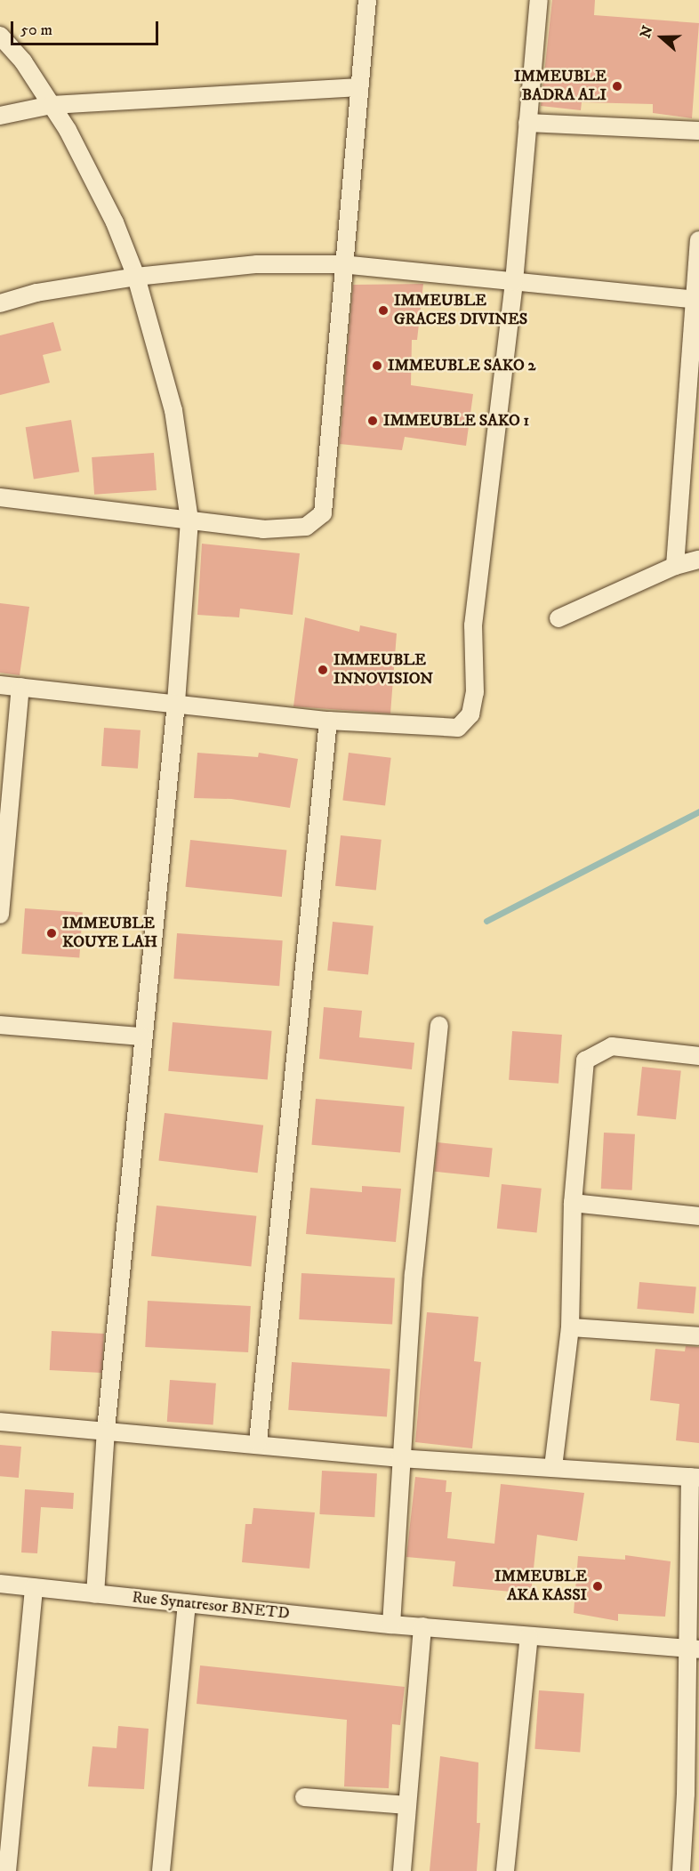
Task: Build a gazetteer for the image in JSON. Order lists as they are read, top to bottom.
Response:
{
  "streets": {
    "street": ["Rue Synatresor BNETD"]
  },
  "places": [
    "IMMEUBLE BADRA ALI",
    "IMMEUBLE GRACES DIVINES",
    "IMMEUBLE SAKO 2",
    "IMMEUBLE SAKO 1",
    "IMMEUBLE INNOVISION",
    "IMMEUBLE KOUYE LAH",
    "IMMEUBLE AKA KASSI"
  ],
  "scale_bar": "50 m",
  "north": "left"
}
